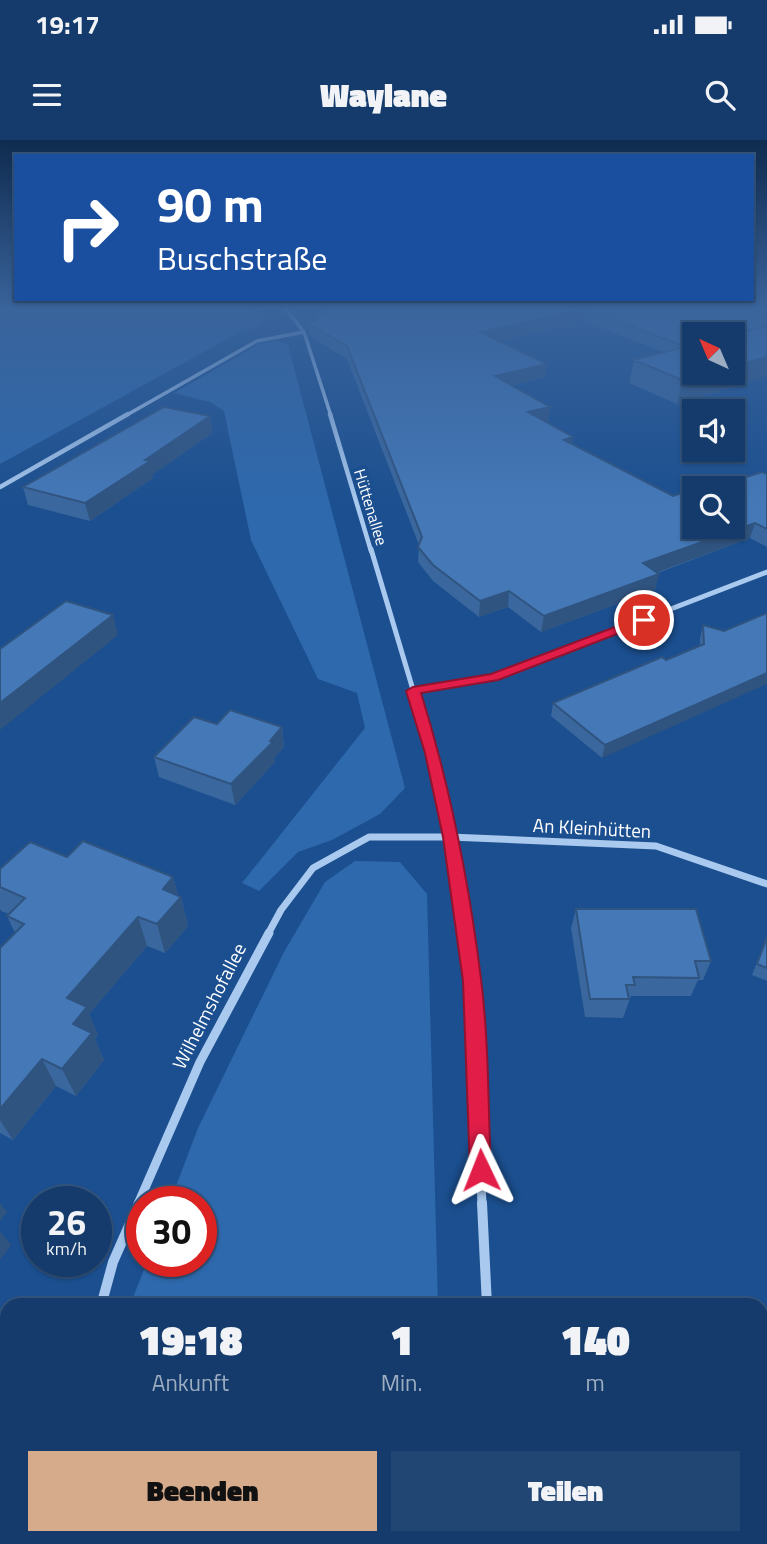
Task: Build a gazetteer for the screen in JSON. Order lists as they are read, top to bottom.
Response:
{
  "streets": {
    "street": ["Hüttenallee", "An Kleinhütten", "Wilhelmshofallee"]
  },
  "crossings": [
    ["An Kleinhütten", "Wilhelmshofallee"]
  ],
  "north": "top left",
  "page": {
    "status": "19:17",
    "header": "Waylane",
    "turn": ["90 m", "Buschstraße"],
    "speed": "26 km/h",
    "limit": "30",
    "eta": [
      "19:18",
      "Ankunft",
      "1",
      "Min.",
      "140",
      "m"
    ],
    "buttons": ["Beenden", "Teilen"]
  }
}
